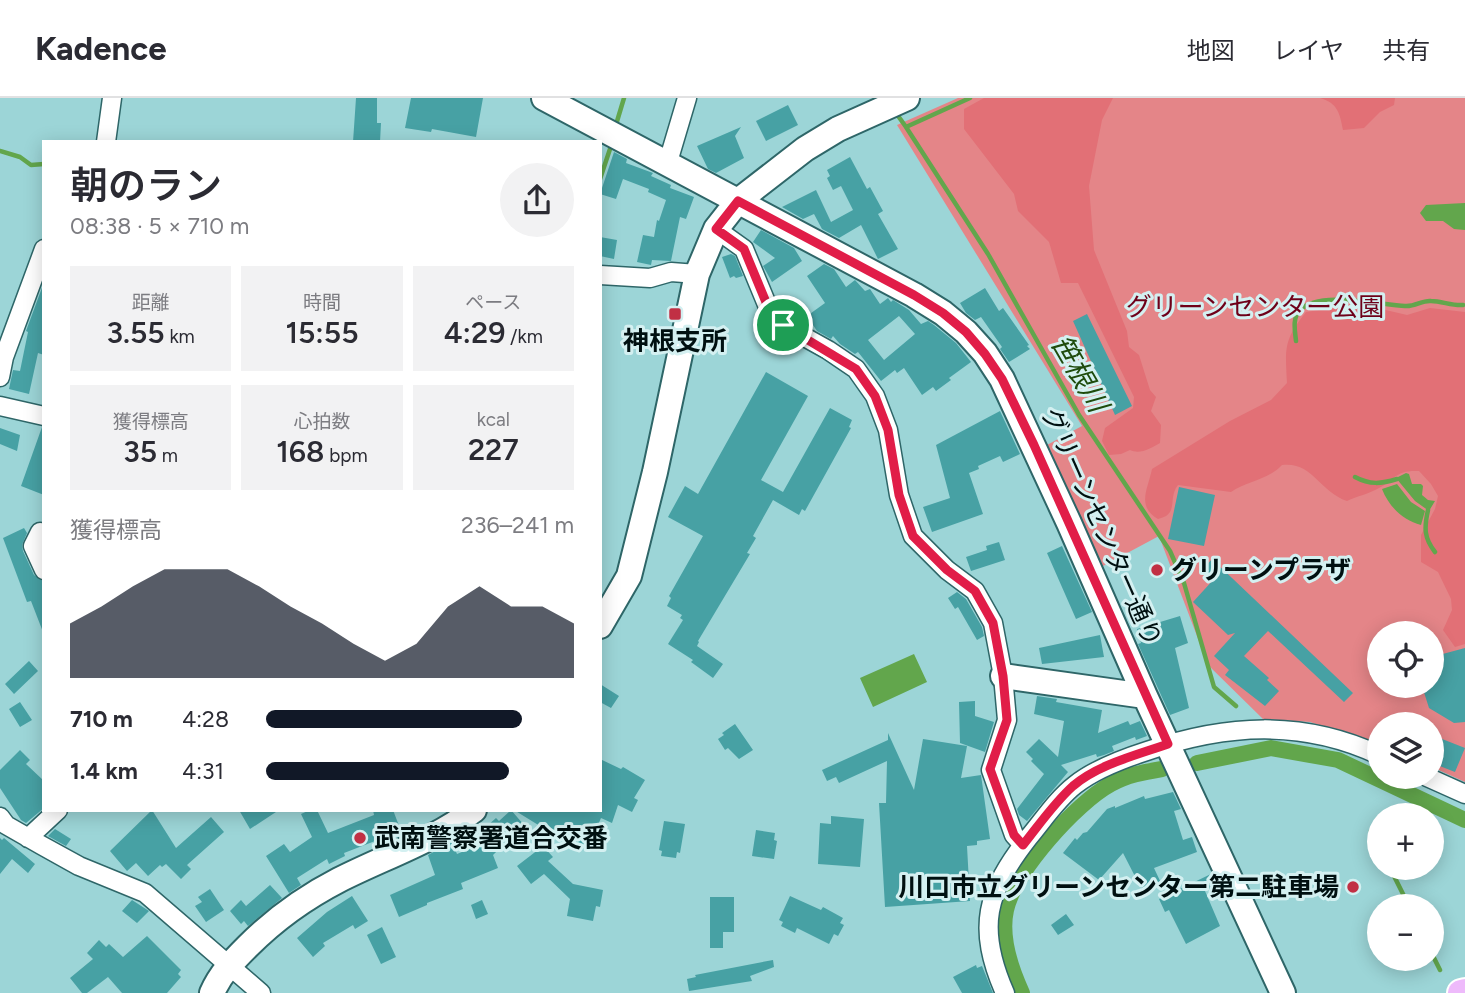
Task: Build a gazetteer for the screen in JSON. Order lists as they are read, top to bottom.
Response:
{
  "streets": {
    "street": ["グリーンセンター通り"]
  },
  "water": ["笹根川"],
  "parks": ["グリーンセンター公園"],
  "places": {
    "transit": ["神根支所"],
    "other": ["グリーンプラザ", "武南警察署道合交番", "川口市立グリーンセンター第二駐車場"]
  },
  "page": {
    "header": "Kadence",
    "nav": ["地図", "レイヤ", "共有"],
    "heading": ["朝のラン", "08:38 · 5 × 710 m"],
    "stats": [
      ["距離", "3.55 km"],
      ["時間", "15:55"],
      ["ペース", "4:29 /km"],
      ["獲得標高", "35 m"],
      ["心拍数", "168 bpm"],
      ["kcal", "227"]
    ],
    "chart": ["獲得標高", "236–241 m"],
    "map_buttons": ["+", "−"],
    "list": [
      {
        "name": "710 m",
        "note": "4:28"
      },
      {
        "name": "1.4 km",
        "note": "4:31"
      }
    ]
  }
}
